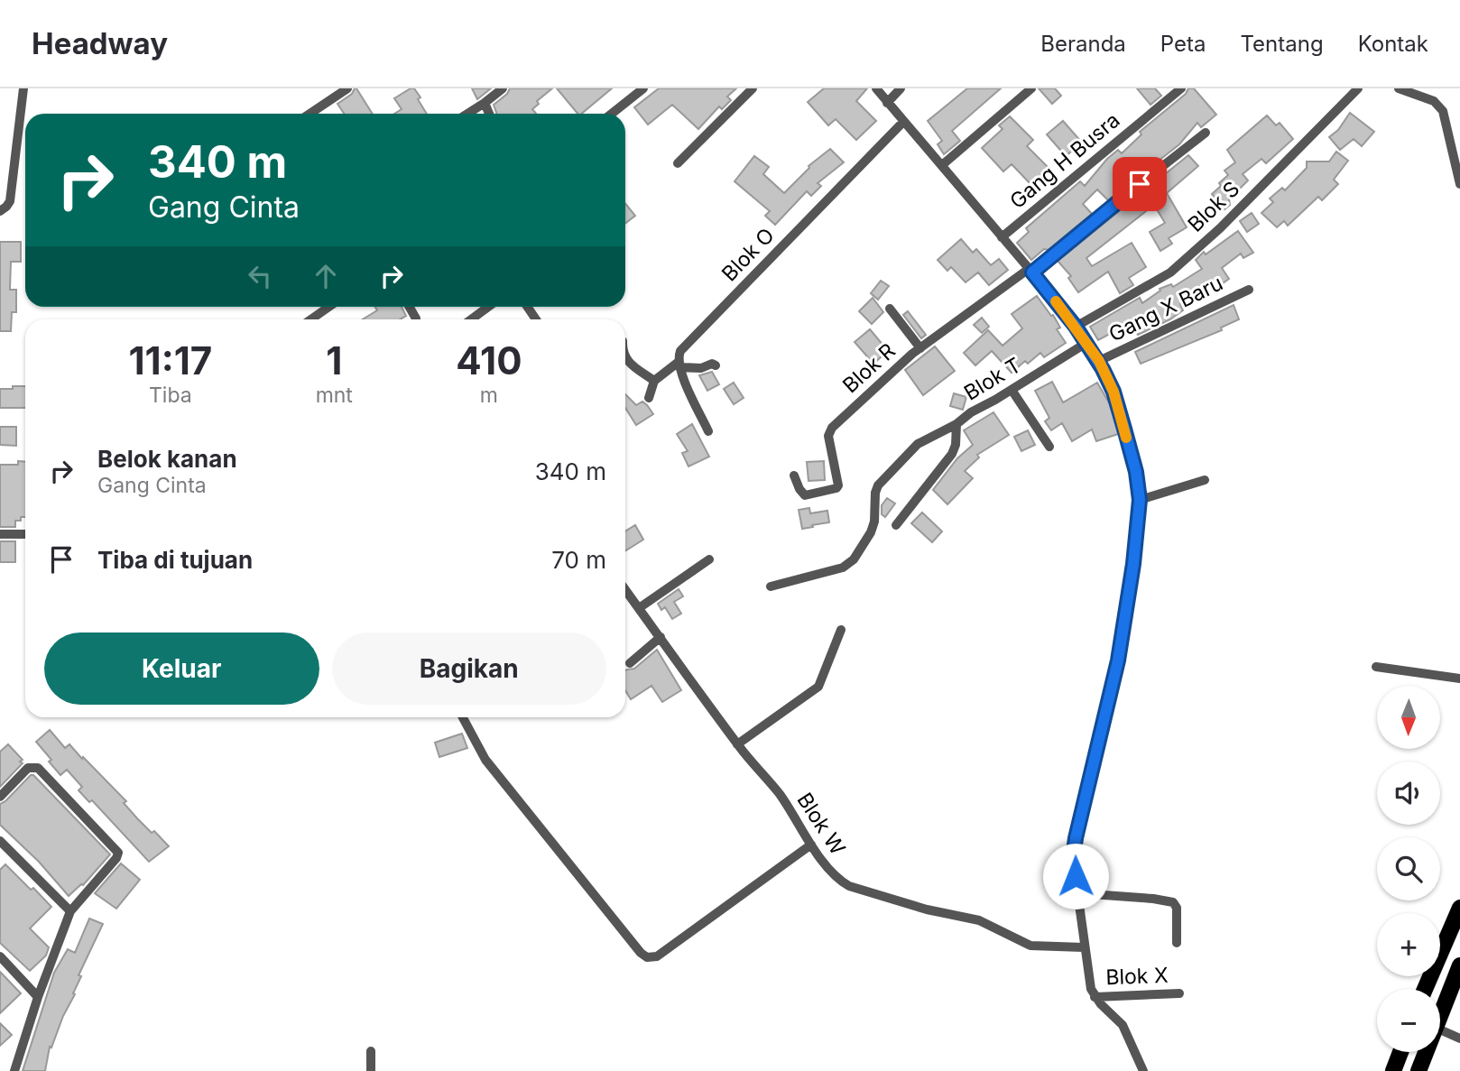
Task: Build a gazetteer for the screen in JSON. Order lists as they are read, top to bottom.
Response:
{
  "streets": {
    "street": [
      "Gang H Busra",
      "Blok S",
      "Blok O",
      "Gang X Baru",
      "Blok R",
      "Blok T",
      "Blok W",
      "Blok X"
    ]
  },
  "north": "bottom",
  "page": {
    "header": "Headway",
    "nav": [
      "Beranda",
      "Peta",
      "Tentang",
      "Kontak"
    ],
    "turn": ["340 m", "Gang Cinta"],
    "eta": [
      "11:17",
      "Tiba",
      "1",
      "mnt",
      "410",
      "m"
    ],
    "list": [
      {
        "name": "Belok kanan",
        "note": "Gang Cinta",
        "value": "340 m"
      },
      {
        "name": "Tiba di tujuan",
        "value": "70 m"
      }
    ],
    "buttons": ["Keluar", "Bagikan"],
    "map_buttons": ["+", "−"]
  }
}
